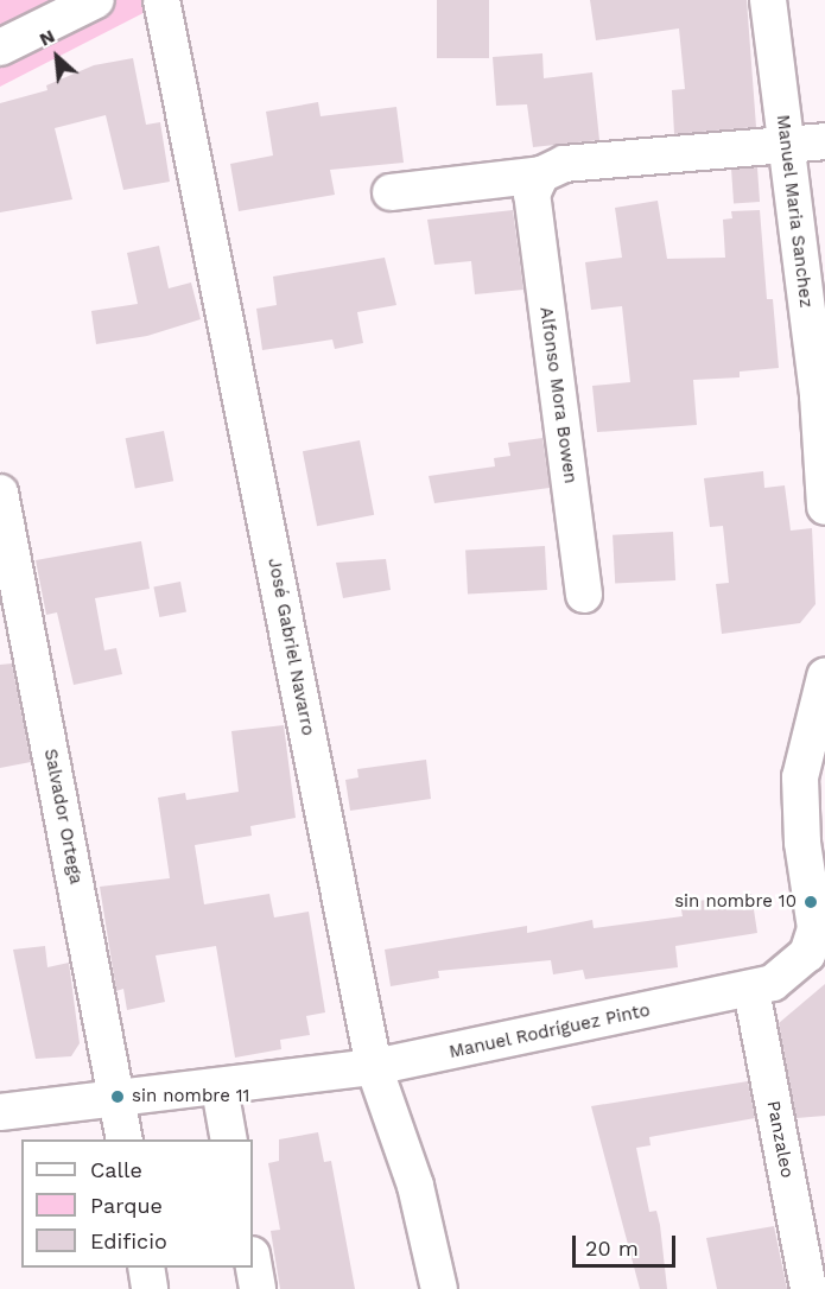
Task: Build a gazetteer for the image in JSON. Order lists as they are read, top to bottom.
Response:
{
  "streets": {
    "street": [
      "Manuel Maria Sanchez",
      "Alfonso Mora Bowen",
      "José Gabriel Navarro",
      "Salvador Ortega",
      "Manuel Rodríguez Pinto",
      "Panzaleo"
    ]
  },
  "crossings": [
    ["José Gabriel Navarro", "Manuel Rodríguez Pinto"],
    ["Salvador Ortega", "Manuel Rodríguez Pinto"],
    ["Manuel Rodríguez Pinto", "Panzaleo"]
  ],
  "places": ["sin nombre 10", "sin nombre 11"],
  "legend": ["Calle", "Parque", "Edificio"],
  "scale_bar": "20 m",
  "north": "top left"
}
